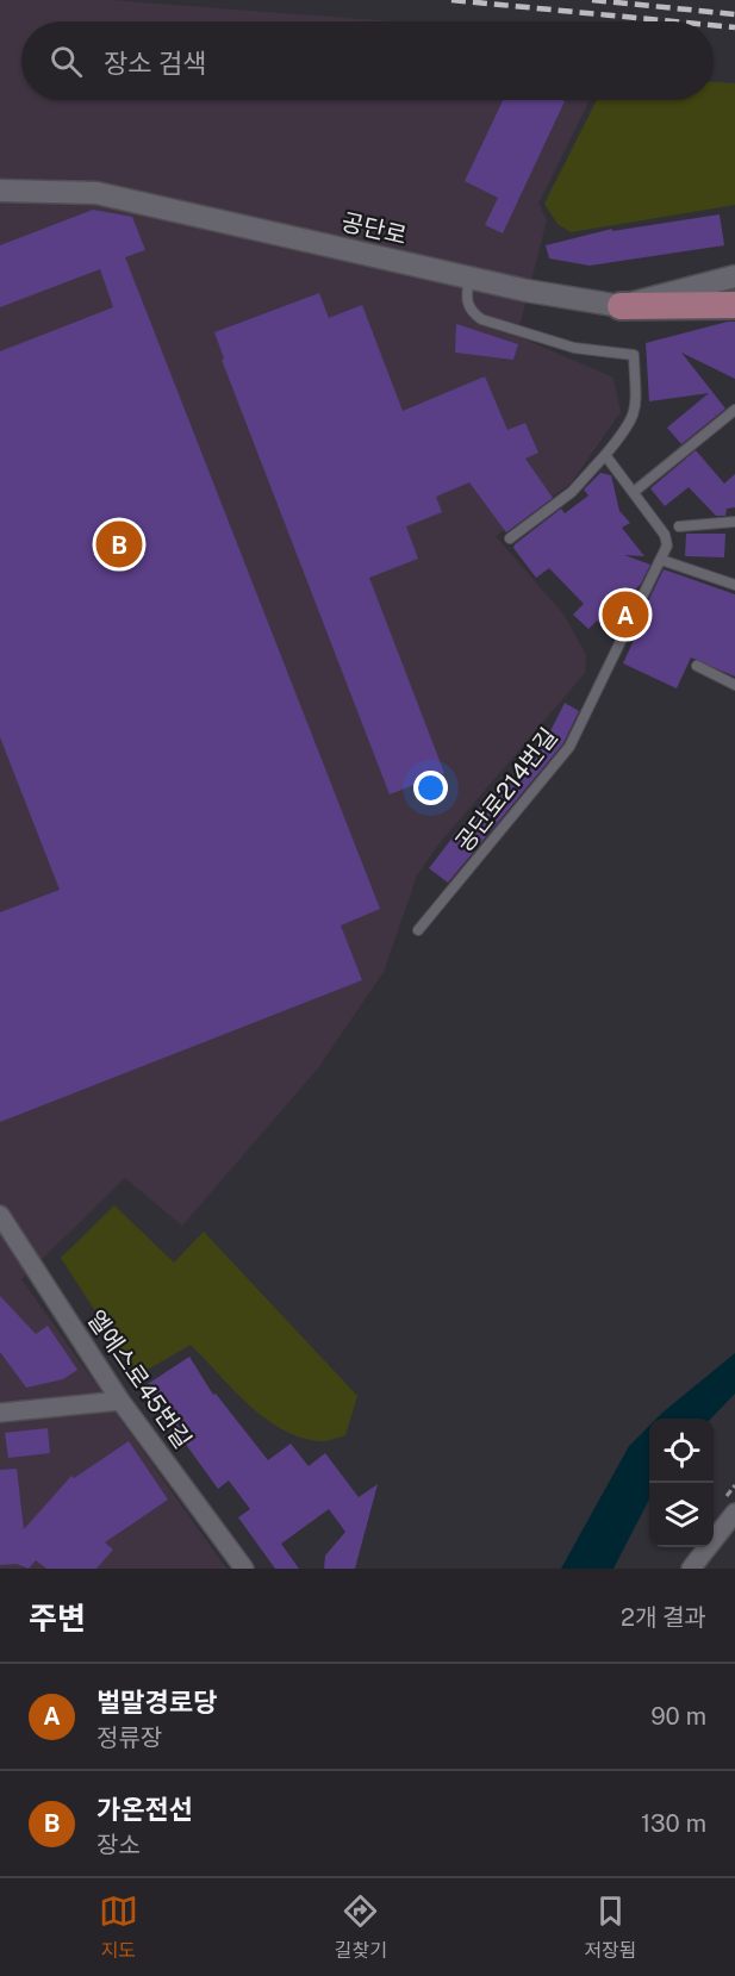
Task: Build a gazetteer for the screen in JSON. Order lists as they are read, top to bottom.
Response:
{
  "streets": {
    "street": ["공단로", "엘에스로45번길"],
    "lane": ["공단로214번길"]
  },
  "page": {
    "search": "장소 검색",
    "pins": ["B", "A"],
    "heading": ["주변", "2개 결과"],
    "list": [
      {
        "mark": "A",
        "name": "벌말경로당",
        "note": "정류장",
        "value": "90 m"
      },
      {
        "mark": "B",
        "name": "가온전선",
        "note": "장소",
        "value": "130 m"
      }
    ],
    "nav": ["지도", "길찾기", "저장됨"]
  }
}
